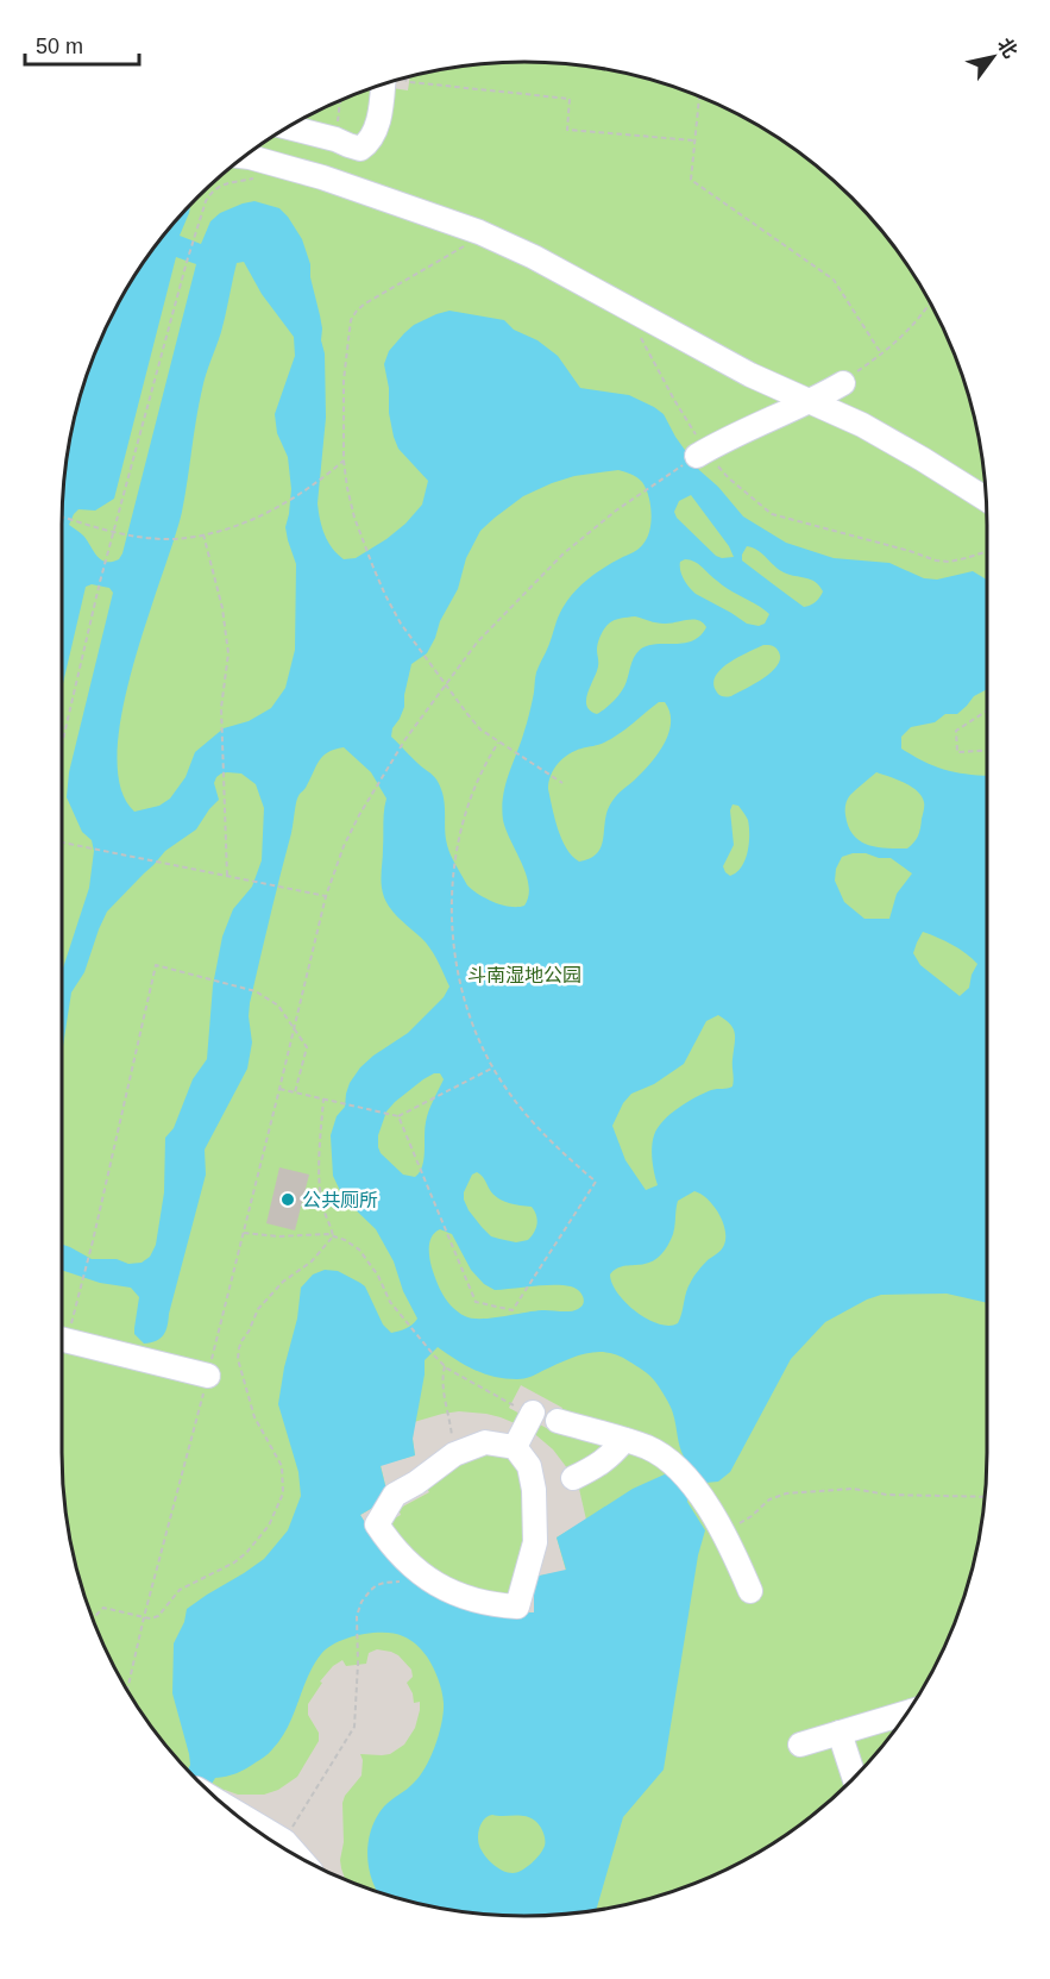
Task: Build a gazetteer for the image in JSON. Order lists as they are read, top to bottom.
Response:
{
  "parks": ["斗南湿地公园"],
  "places": ["公共厕所"],
  "scale_bar": "50 m",
  "north": "top right"
}
